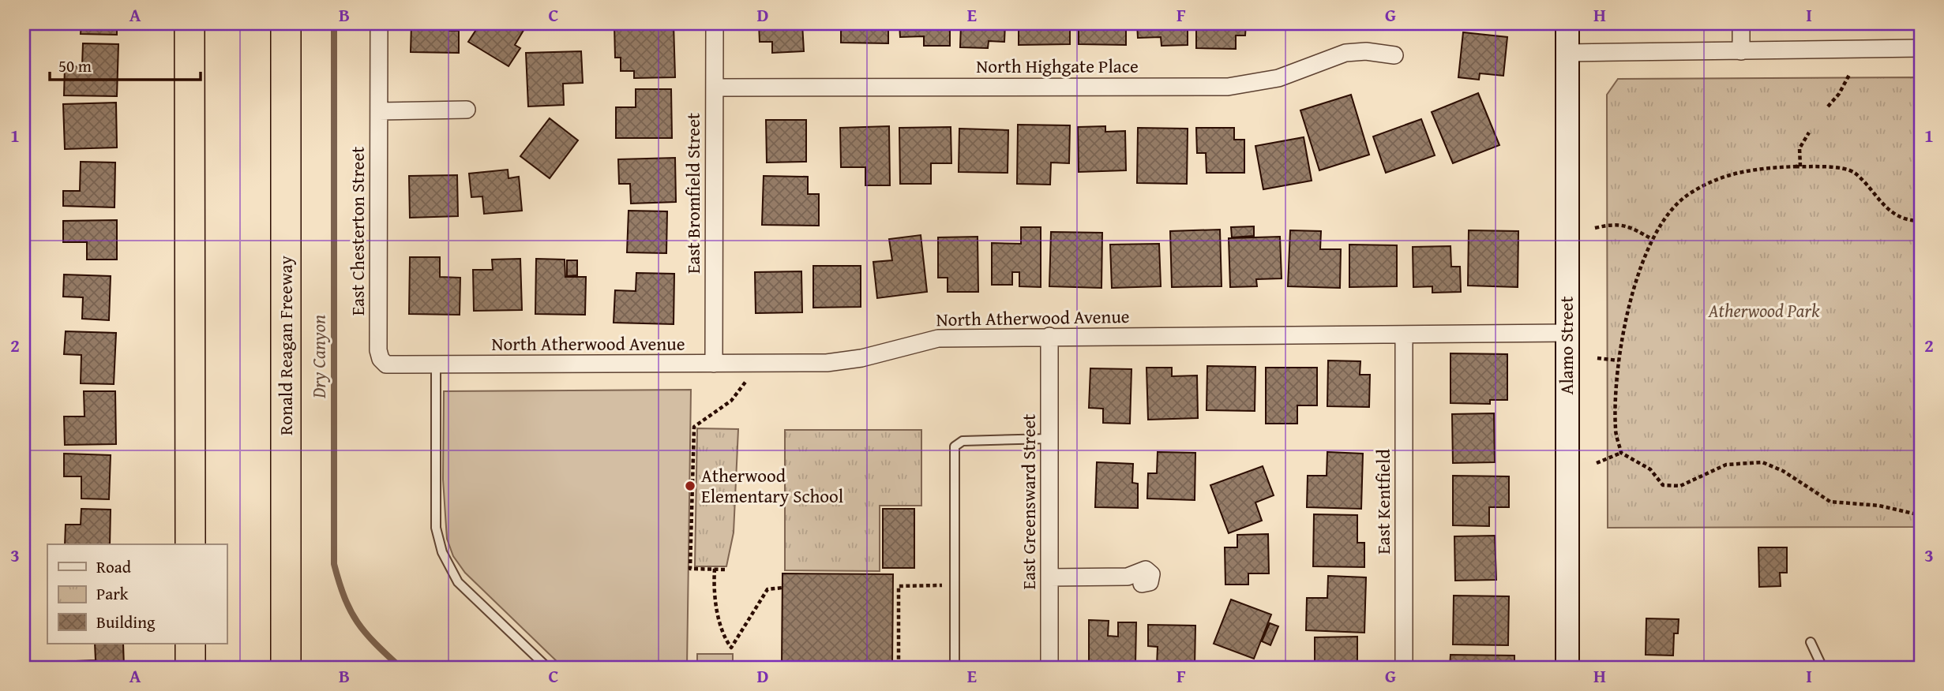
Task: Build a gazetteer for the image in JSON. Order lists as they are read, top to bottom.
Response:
{
  "streets": {
    "highway": ["Ronald Reagan Freeway"],
    "main road": ["Alamo Street"],
    "street": [
      "North Highgate Place",
      "East Bromfield Street",
      "East Chesterton Street",
      "North Atherwood Avenue",
      "East Greensward Street",
      "East Kentfield"
    ]
  },
  "crossings": [
    ["North Highgate Place", "East Bromfield Street"],
    ["East Bromfield Street", "North Atherwood Avenue"],
    ["East Chesterton Street", "North Atherwood Avenue"],
    ["North Atherwood Avenue", "Alamo Street"],
    ["North Atherwood Avenue", "East Greensward Street"],
    ["North Atherwood Avenue", "East Kentfield"]
  ],
  "water": ["Dry Canyon"],
  "parks": ["Atherwood Park"],
  "places": ["Atherwood Elementary School"],
  "legend": ["Road", "Park", "Building"],
  "scale_bar": "50 m",
  "grid": {
    "columns": [
      "A",
      "B",
      "C",
      "D",
      "E",
      "F",
      "G",
      "H",
      "I"
    ],
    "rows": ["1", "2", "3"]
  }
}
